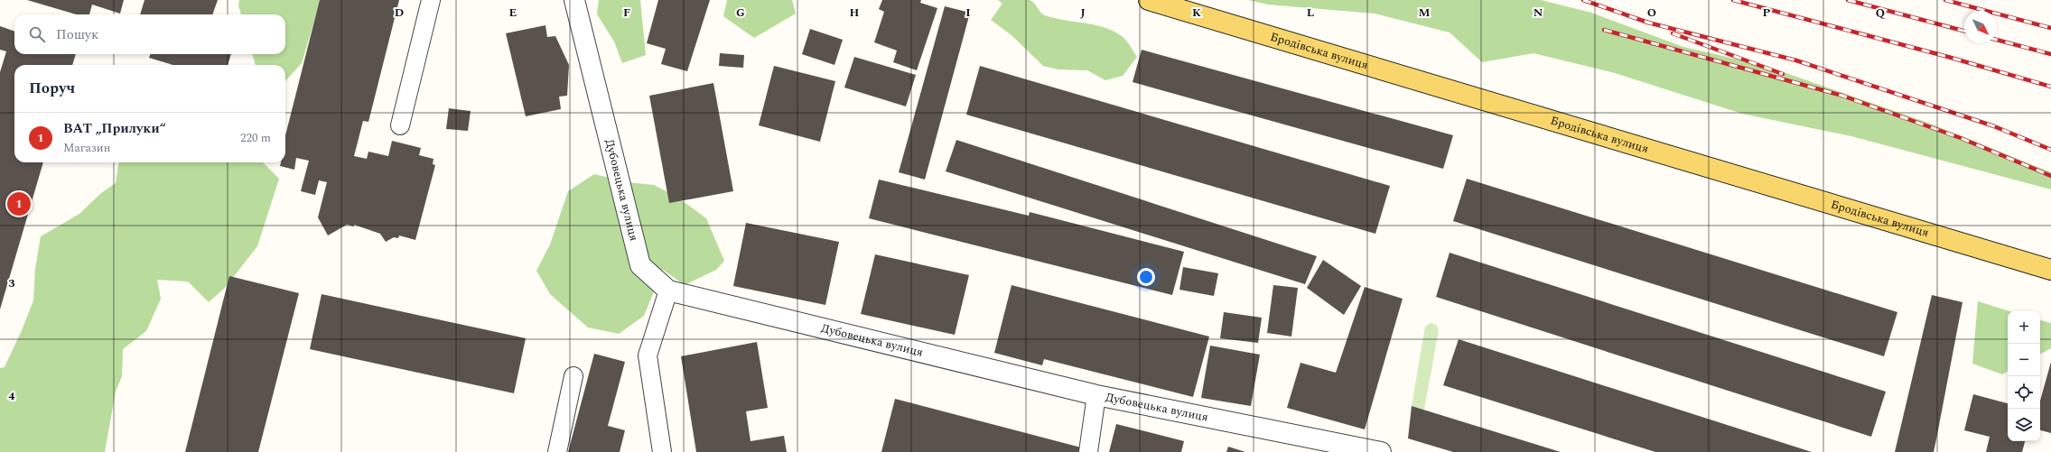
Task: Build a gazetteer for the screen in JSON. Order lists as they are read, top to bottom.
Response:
{
  "streets": {
    "main road": ["Бродівська вулиця"],
    "street": ["Дубовецька вулиця"]
  },
  "north": "bottom right",
  "page": {
    "search": "Пошук",
    "heading": "Поруч",
    "list": [
      {
        "mark": "1",
        "name": "ВАТ „Прилуки“",
        "note": "Магазин",
        "value": "220 m"
      }
    ],
    "pins": "1",
    "map_buttons": ["+", "−"]
  },
  "grid": {
    "columns": [
      "D",
      "E",
      "F",
      "G",
      "H",
      "I",
      "J",
      "K",
      "L",
      "M",
      "N",
      "O",
      "P",
      "Q"
    ],
    "rows": ["3", "4"]
  }
}
